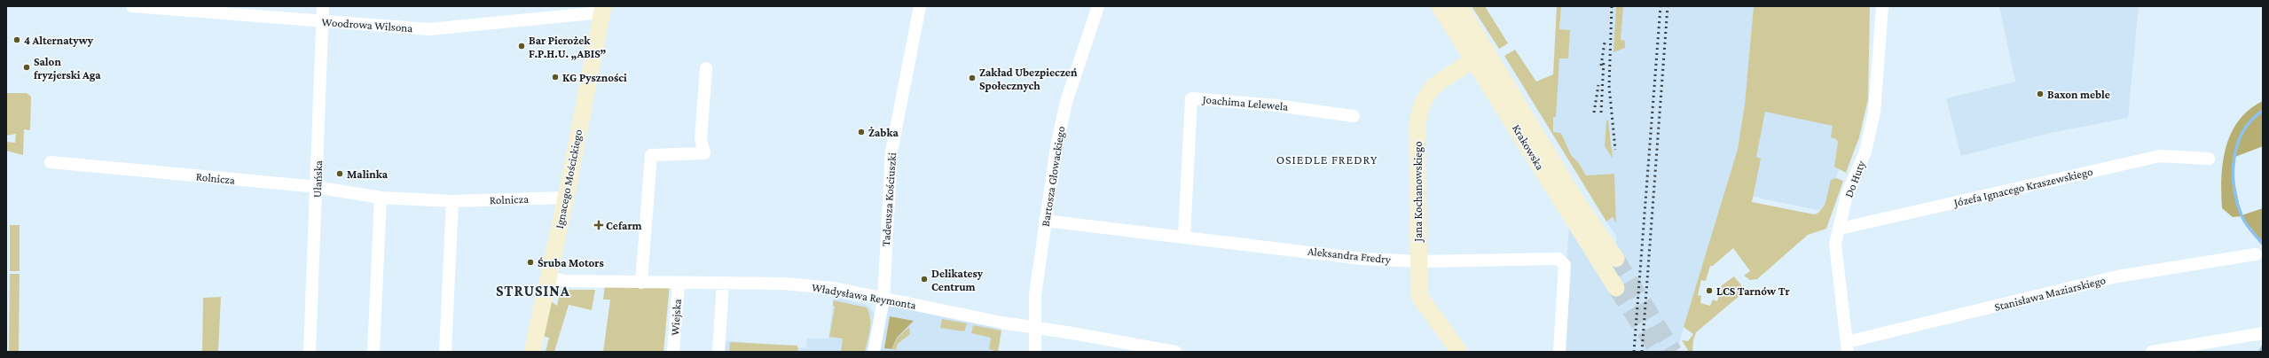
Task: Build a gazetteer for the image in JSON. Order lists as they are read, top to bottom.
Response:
{
  "streets": {
    "street": [
      "Woodrowa Wilsona",
      "Joachima Lelewela",
      "Krakowska",
      "Bartosza Głowackiego",
      "Rolnicza",
      "Ułańska",
      "Ignacego Mościckiego",
      "Do Huty",
      "Józefa Ignacego Kraszewskiego",
      "Jana Kochanowskiego",
      "Tadeusza Kościuszki",
      "Aleksandra Fredry",
      "Stanisława Maziarskiego",
      "Władysława Reymonta",
      "Wiejska"
    ]
  },
  "crossings": [
    ["Woodrowa Wilsona", "Ułańska"],
    ["Woodrowa Wilsona", "Ignacego Mościckiego"],
    ["Joachima Lelewela", "Aleksandra Fredry"],
    ["Krakowska", "Jana Kochanowskiego"],
    ["Bartosza Głowackiego", "Aleksandra Fredry"],
    ["Bartosza Głowackiego", "Władysława Reymonta"],
    ["Rolnicza", "Ułańska"],
    ["Rolnicza", "Ignacego Mościckiego"],
    ["Ignacego Mościckiego", "Władysława Reymonta"],
    ["Do Huty", "Józefa Ignacego Kraszewskiego"],
    ["Do Huty", "Stanisława Maziarskiego"],
    ["Jana Kochanowskiego", "Aleksandra Fredry"],
    ["Tadeusza Kościuszki", "Władysława Reymonta"],
    ["Władysława Reymonta", "Wiejska"]
  ],
  "districts": ["OSIEDLE FREDRY", "STRUSINA"],
  "places": {
    "other": [
      "4 Alternatywy",
      "Bar Pierożek F.P.H.U. „ABIS”",
      "Salon fryzjerski Aga",
      "KG Pyszności",
      "Zakład Ubezpieczeń Społecznych",
      "Baxon meble",
      "Żabka",
      "Malinka",
      "Śruba Motors",
      "Delikatesy Centrum",
      "LCS Tarnów Tr"
    ],
    "health": ["Cefarm"]
  }
}
